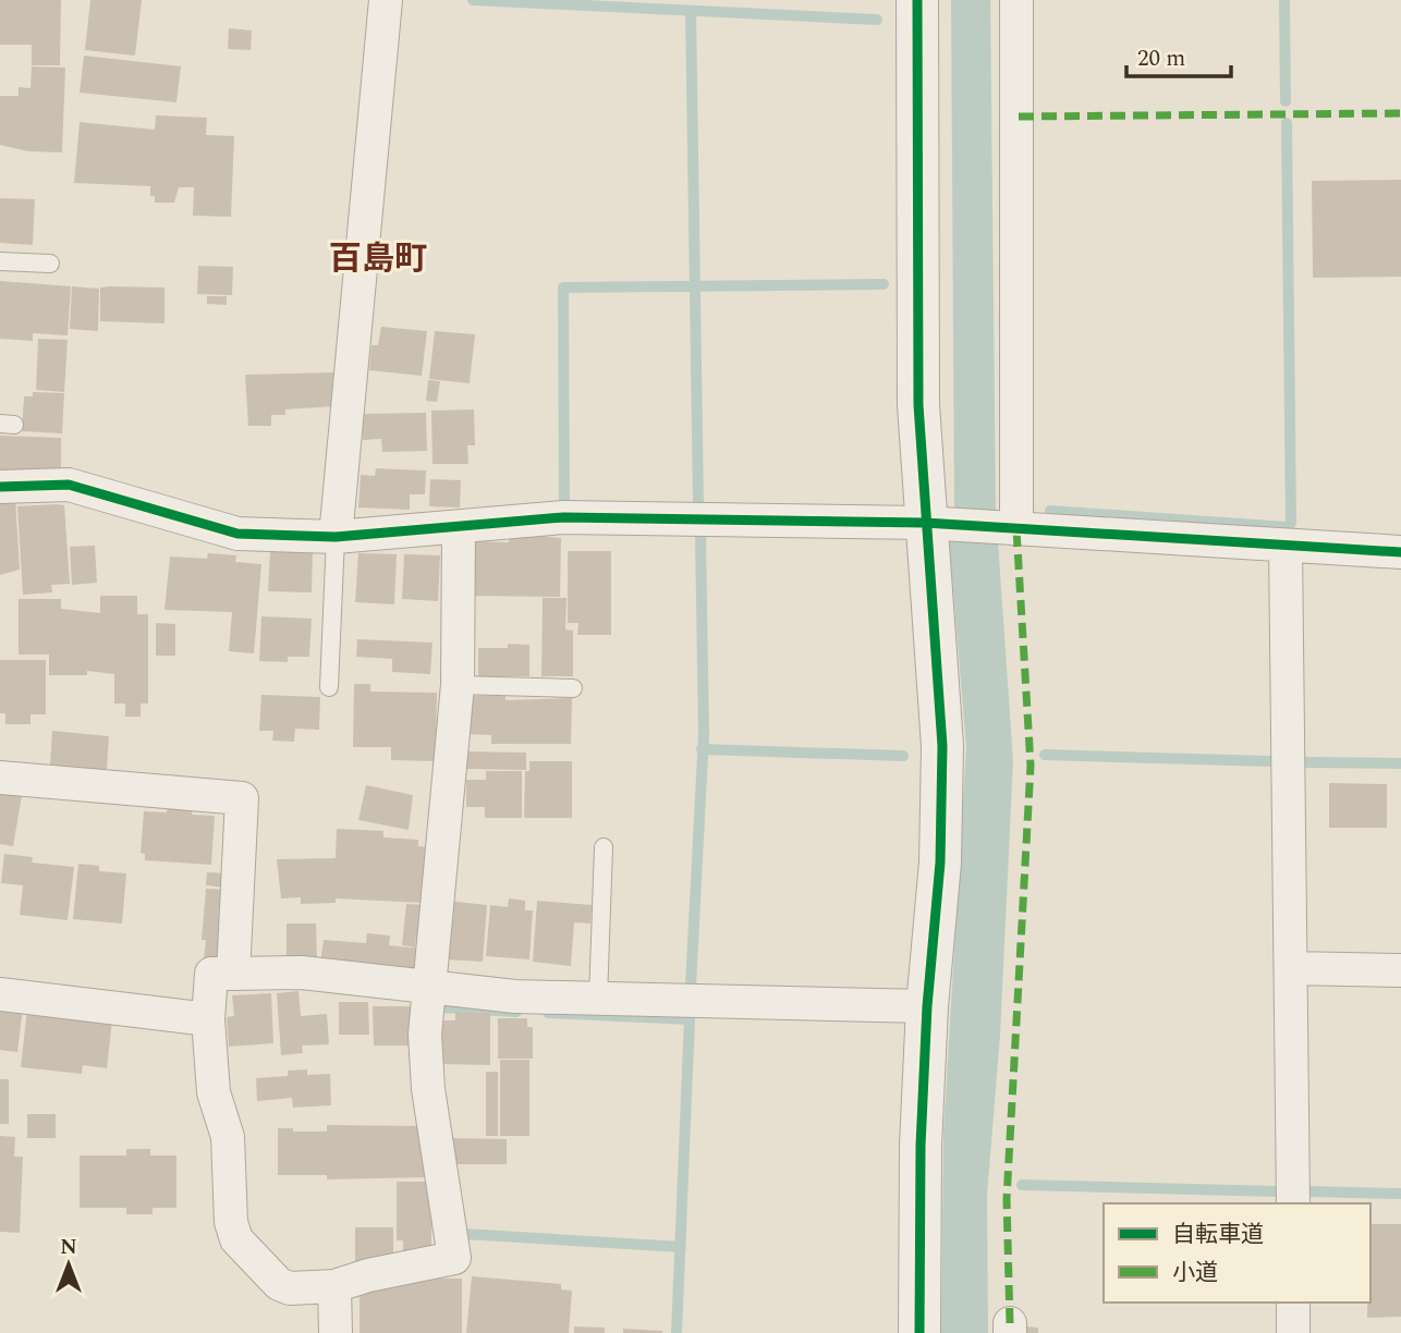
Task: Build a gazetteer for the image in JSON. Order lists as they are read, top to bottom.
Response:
{
  "districts": ["百島町"],
  "legend": ["自転車道", "小道"],
  "scale_bar": "20 m",
  "north": "top"
}
